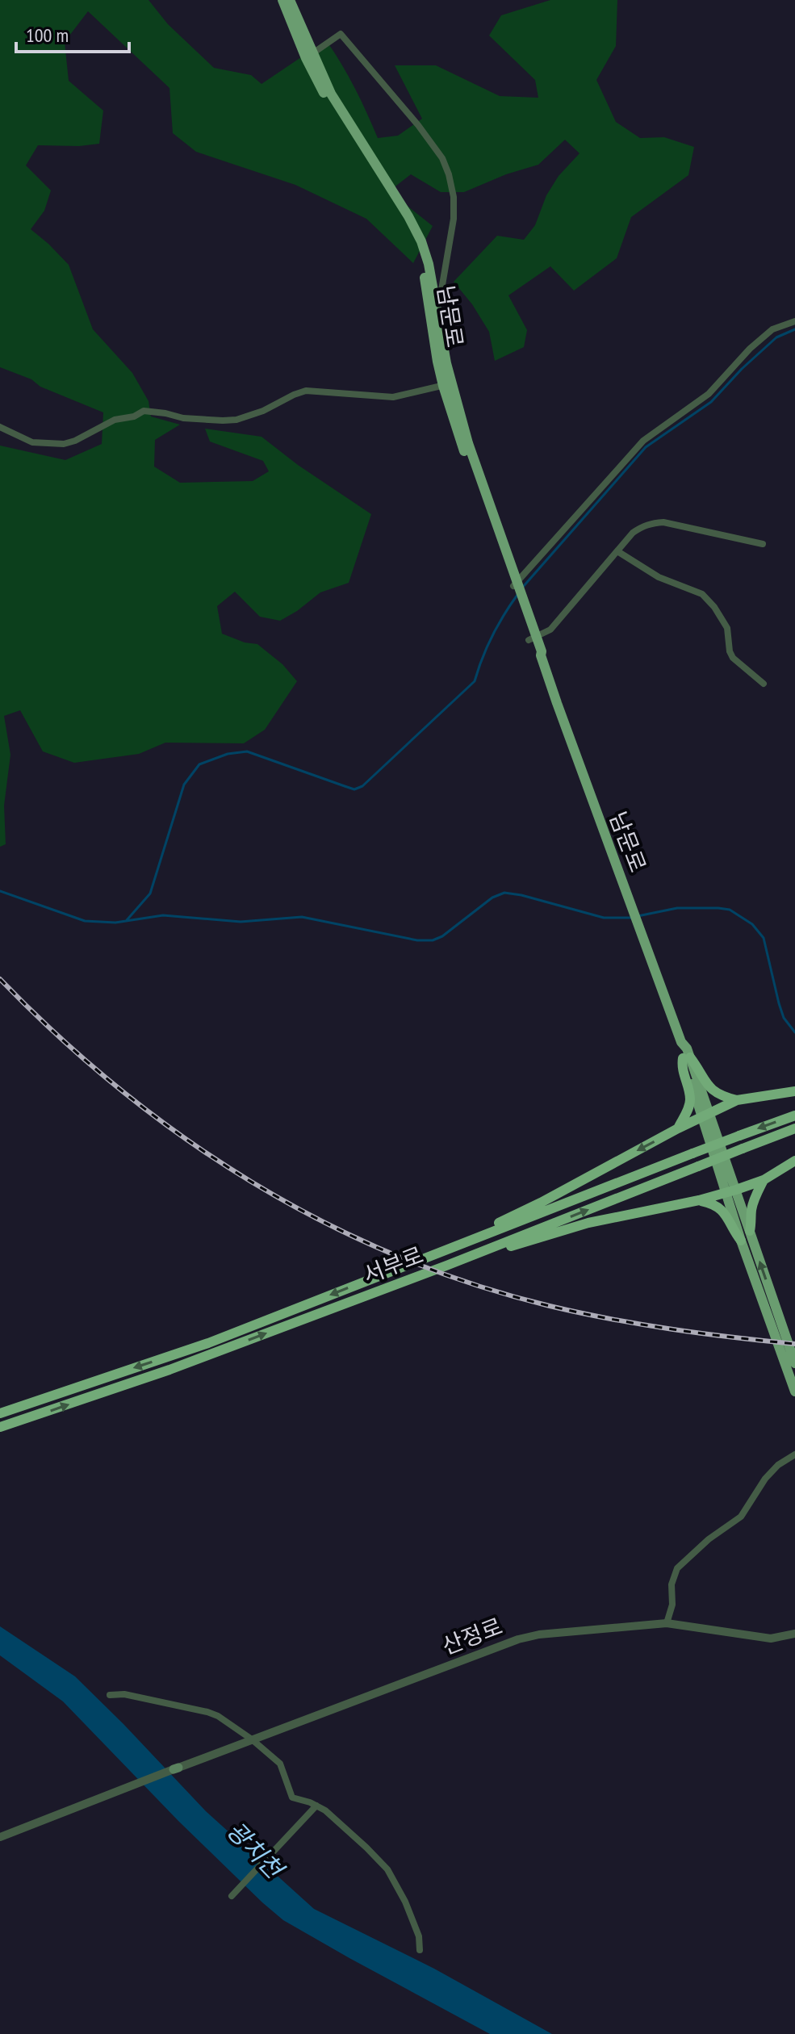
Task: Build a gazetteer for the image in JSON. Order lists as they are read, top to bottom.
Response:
{
  "streets": {
    "highway": ["서부로"],
    "main road": ["남문로"],
    "street": ["산정로"]
  },
  "water": ["광치천"],
  "scale_bar": "100 m"
}
